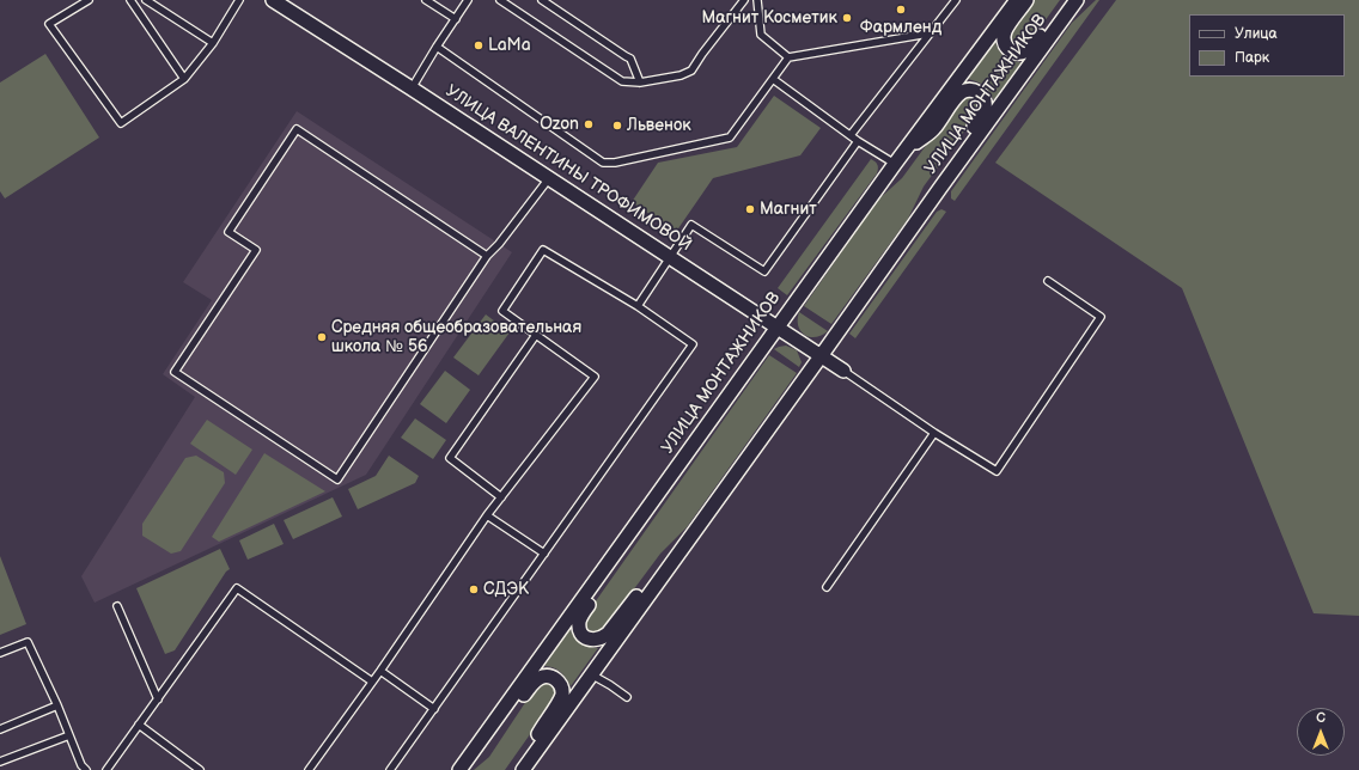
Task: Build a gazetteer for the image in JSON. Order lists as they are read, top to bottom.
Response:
{
  "streets": {
    "street": ["УЛИЦА МОНТАЖНИКОВ", "УЛИЦА ВАЛЕНТИНЫ ТРОФИМОВОЙ"]
  },
  "crossings": [
    ["УЛИЦА МОНТАЖНИКОВ", "УЛИЦА ВАЛЕНТИНЫ ТРОФИМОВОЙ"]
  ],
  "places": [
    "Фармленд",
    "Магнит Косметик",
    "LaMa",
    "Ozon",
    "Львенок",
    "Магнит",
    "Средняя общеобразовательная школа № 56",
    "СДЭК"
  ],
  "legend": ["Улица", "Парк"],
  "north": "top"
}
